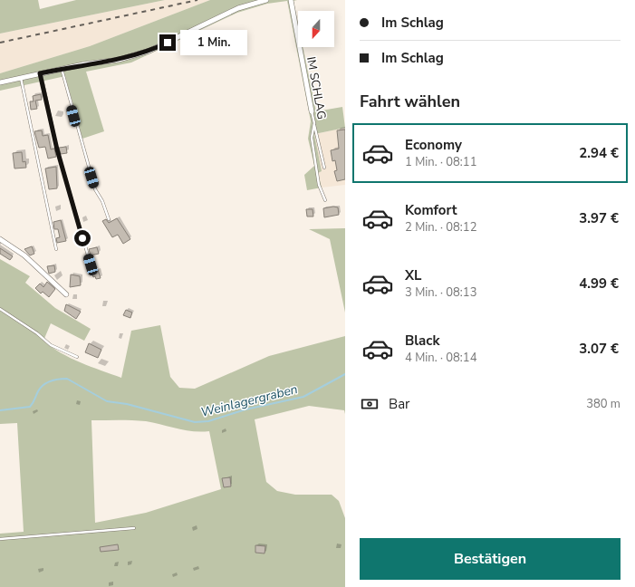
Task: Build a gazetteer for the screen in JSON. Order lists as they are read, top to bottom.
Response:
{
  "streets": {
    "street": ["IM SCHLAG"]
  },
  "water": ["Weinlagergraben"],
  "north": "bottom",
  "page": {
    "banner": ["Im Schlag", "Im Schlag"],
    "bubble": "1 Min.",
    "heading": "Fahrt wählen",
    "list": [
      {
        "name": "Economy",
        "note": "1 Min. · 08:11",
        "value": "2.94 €"
      },
      {
        "name": "Komfort",
        "note": "2 Min. · 08:12",
        "value": "3.97 €"
      },
      {
        "name": "XL",
        "note": "3 Min. · 08:13",
        "value": "4.99 €"
      },
      {
        "name": "Black",
        "note": "4 Min. · 08:14",
        "value": "3.07 €"
      }
    ],
    "pay": ["Bar", "380 m"],
    "buttons": "Bestätigen"
  }
}
